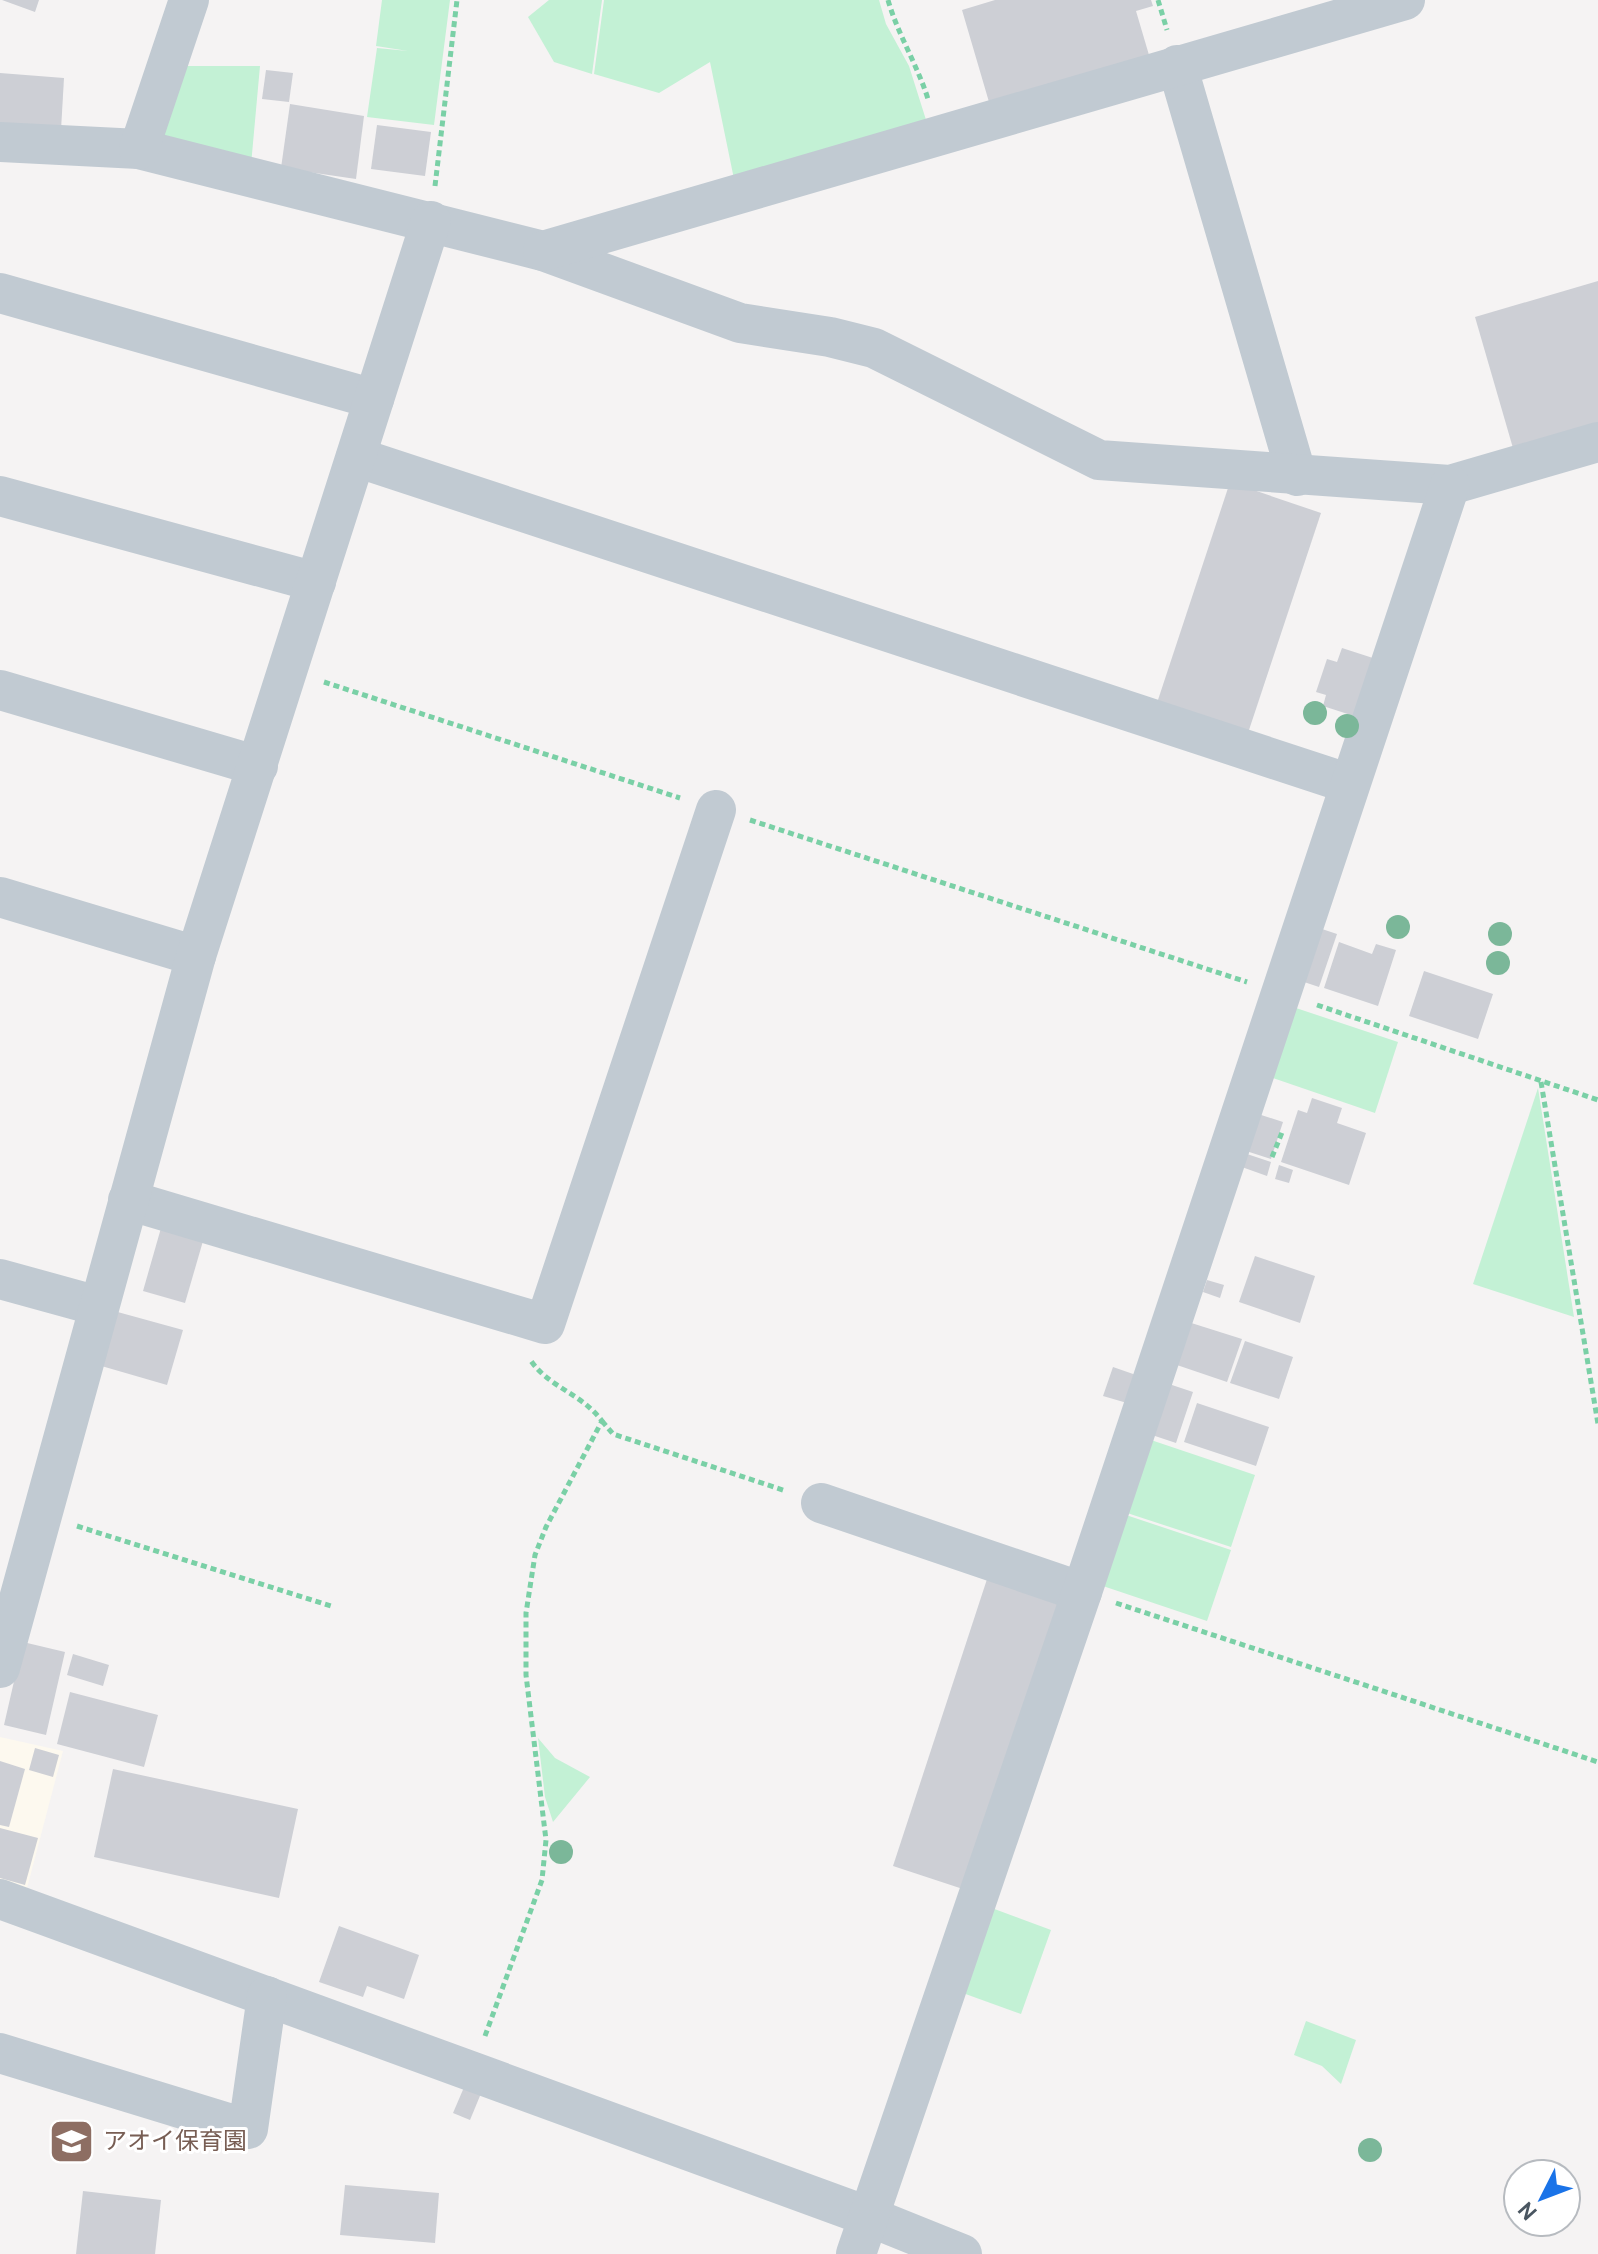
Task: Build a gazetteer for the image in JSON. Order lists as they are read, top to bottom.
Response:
{
  "places": {
    "school or university": ["アオイ保育園"]
  },
  "north": "bottom left"
}
